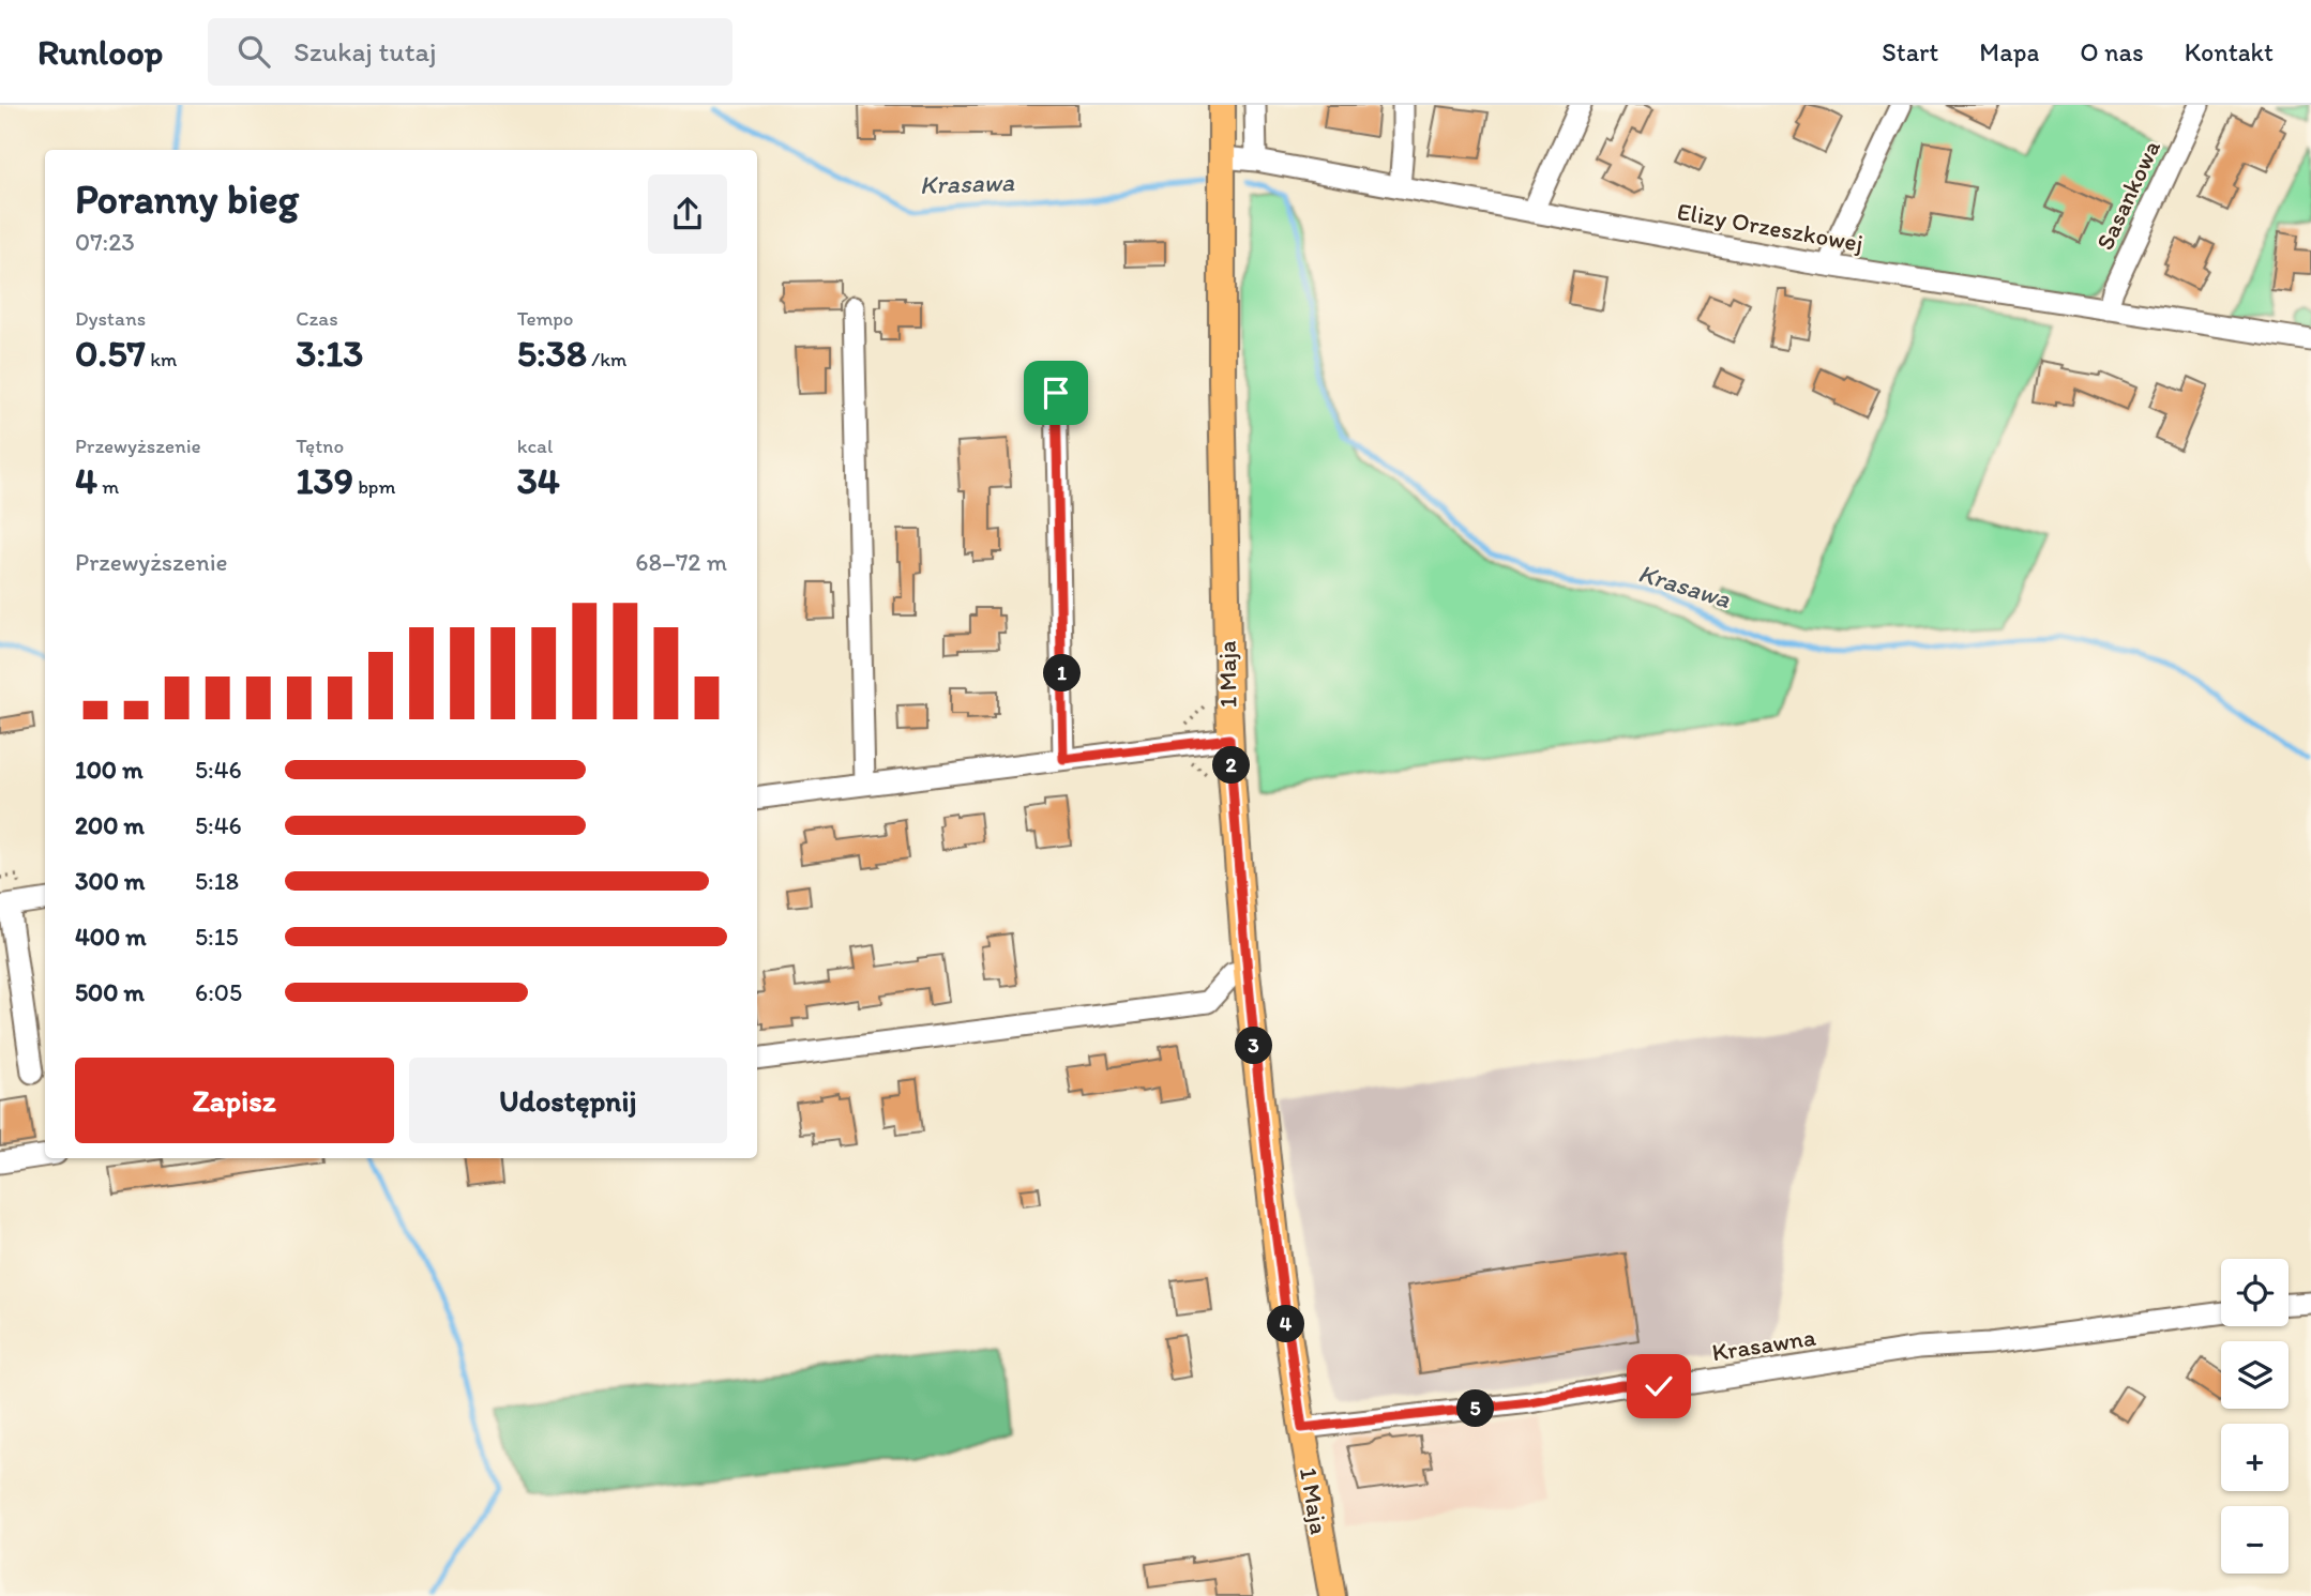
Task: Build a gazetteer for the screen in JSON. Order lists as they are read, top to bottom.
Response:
{
  "streets": {
    "main road": ["1 Maja"],
    "street": ["Sasankowa", "Elizy Orzeszkowej", "Krasawna"]
  },
  "crossings": [
    ["Sasankowa", "Elizy Orzeszkowej"],
    ["Elizy Orzeszkowej", "1 Maja"],
    ["1 Maja", "Krasawna"]
  ],
  "water": ["Krasawa"],
  "page": {
    "header": "Runloop",
    "search": "Szukaj tutaj",
    "nav": [
      "Start",
      "Mapa",
      "O nas",
      "Kontakt"
    ],
    "heading": ["Poranny bieg", "07:23"],
    "stats": [
      ["Dystans", "0.57 km"],
      ["Czas", "3:13"],
      ["Tempo", "5:38 /km"],
      ["Przewyższenie", "4 m"],
      ["Tętno", "139 bpm"],
      ["kcal", "34"]
    ],
    "chart": ["Przewyższenie", "68–72 m"],
    "pins": [
      "1",
      "2",
      "3",
      "4",
      "5"
    ],
    "list": [
      {
        "name": "100 m",
        "note": "5:46"
      },
      {
        "name": "200 m",
        "note": "5:46"
      },
      {
        "name": "300 m",
        "note": "5:18"
      },
      {
        "name": "400 m",
        "note": "5:15"
      },
      {
        "name": "500 m",
        "note": "6:05"
      }
    ],
    "buttons": ["Zapisz", "Udostępnij"],
    "map_buttons": ["+", "−"]
  }
}
